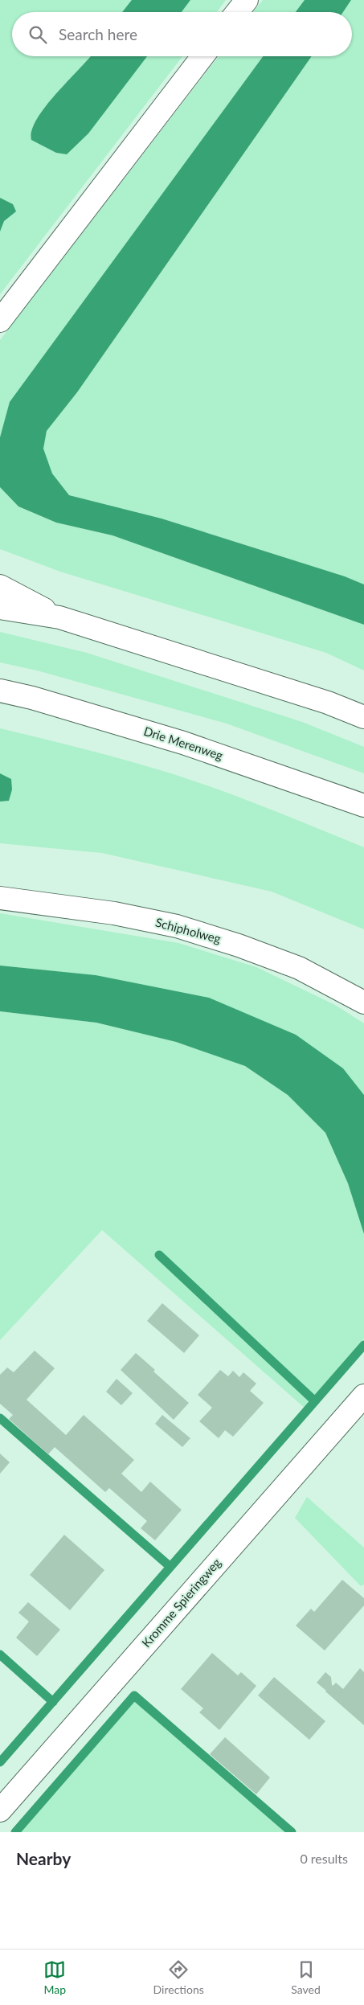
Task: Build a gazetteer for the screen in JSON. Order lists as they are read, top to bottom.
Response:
{
  "streets": {
    "main road": ["Drie Merenweg", "Schipholweg", "Kromme Spieringweg"]
  },
  "page": {
    "search": "Search here",
    "heading": ["Nearby", "0 results"],
    "nav": ["Map", "Directions", "Saved"]
  }
}
